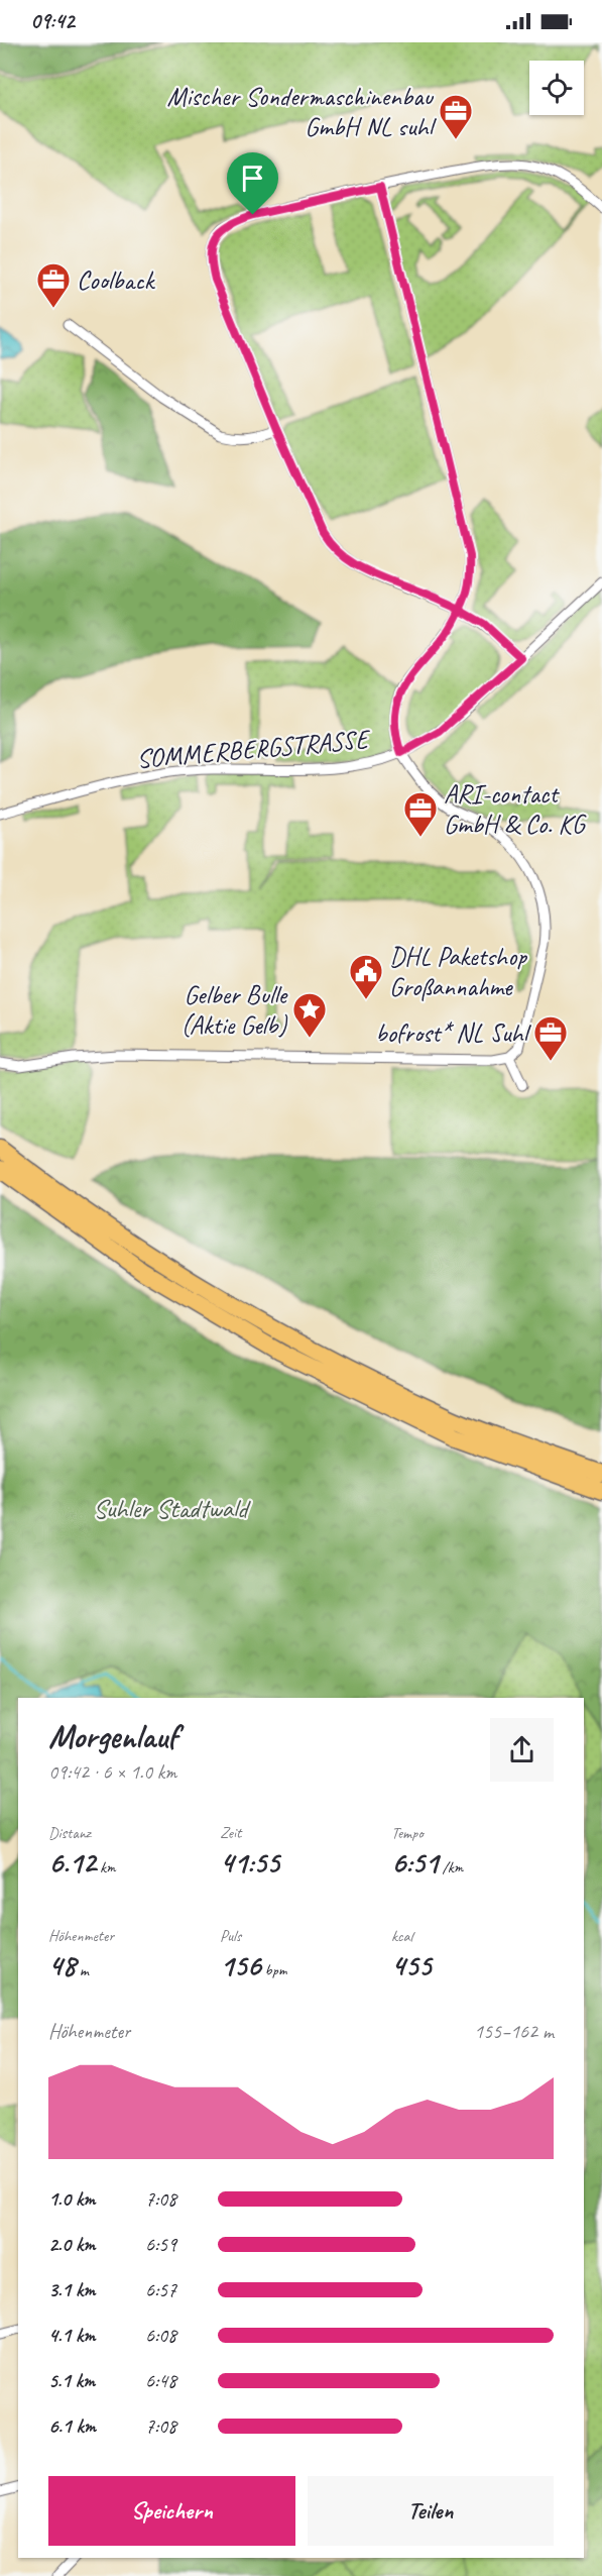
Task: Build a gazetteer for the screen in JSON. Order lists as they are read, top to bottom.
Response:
{
  "streets": {
    "street": ["SOMMERBERGSTRASSE"]
  },
  "parks": ["Suhler Stadtwald"],
  "places": {
    "office": [
      "Mischer Sondermaschinenbau GmbH NL suhl",
      "Coolback",
      "ARI-contact GmbH & Co. KG",
      "bofrost* NL Suhl"
    ],
    "public building": ["DHL Paketshop Großannahme"],
    "place": ["Gelber Bulle (Aktie Gelb)"]
  },
  "page": {
    "status": "09:42",
    "heading": ["Morgenlauf", "09:42 · 6 × 1.0 km"],
    "stats": [
      ["Distanz", "6.12 km"],
      ["Zeit", "41:55"],
      ["Tempo", "6:51 /km"],
      ["Höhenmeter", "48 m"],
      ["Puls", "156 bpm"],
      ["kcal", "455"]
    ],
    "chart": ["Höhenmeter", "155–162 m"],
    "list": [
      {
        "name": "1.0 km",
        "note": "7:08"
      },
      {
        "name": "2.0 km",
        "note": "6:59"
      },
      {
        "name": "3.1 km",
        "note": "6:57"
      },
      {
        "name": "4.1 km",
        "note": "6:08"
      },
      {
        "name": "5.1 km",
        "note": "6:48"
      },
      {
        "name": "6.1 km",
        "note": "7:08"
      }
    ],
    "buttons": ["Speichern", "Teilen"]
  }
}
